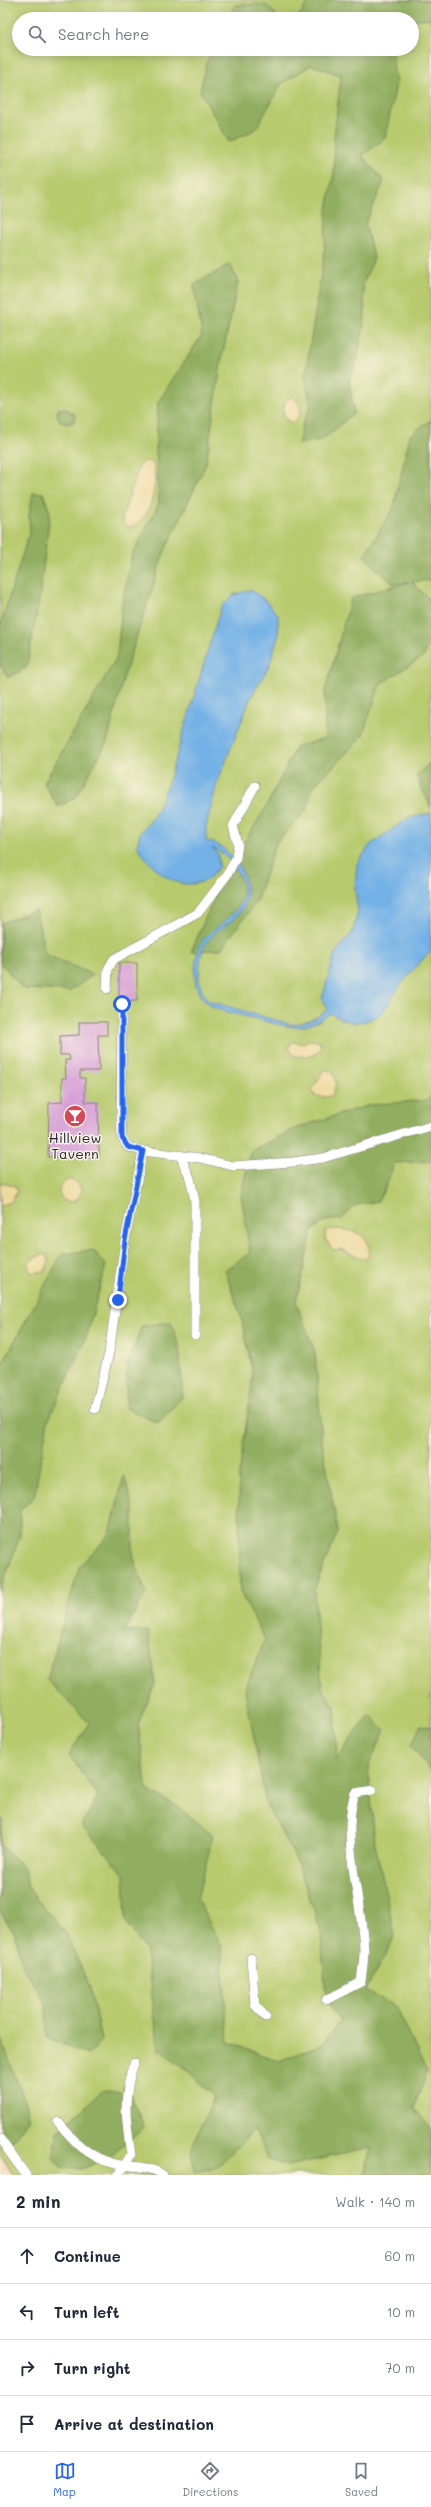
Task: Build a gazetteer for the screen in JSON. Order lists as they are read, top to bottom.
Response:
{
  "places": {
    "bar": ["Hillview Tavern"]
  },
  "page": {
    "search": "Search here",
    "heading": ["2 min", "Walk · 140 m"],
    "list": [
      ["Continue", "60 m"],
      ["Turn left", "10 m"],
      ["Turn right", "70 m"],
      "Arrive at destination"
    ],
    "nav": ["Map", "Directions", "Saved"]
  }
}
